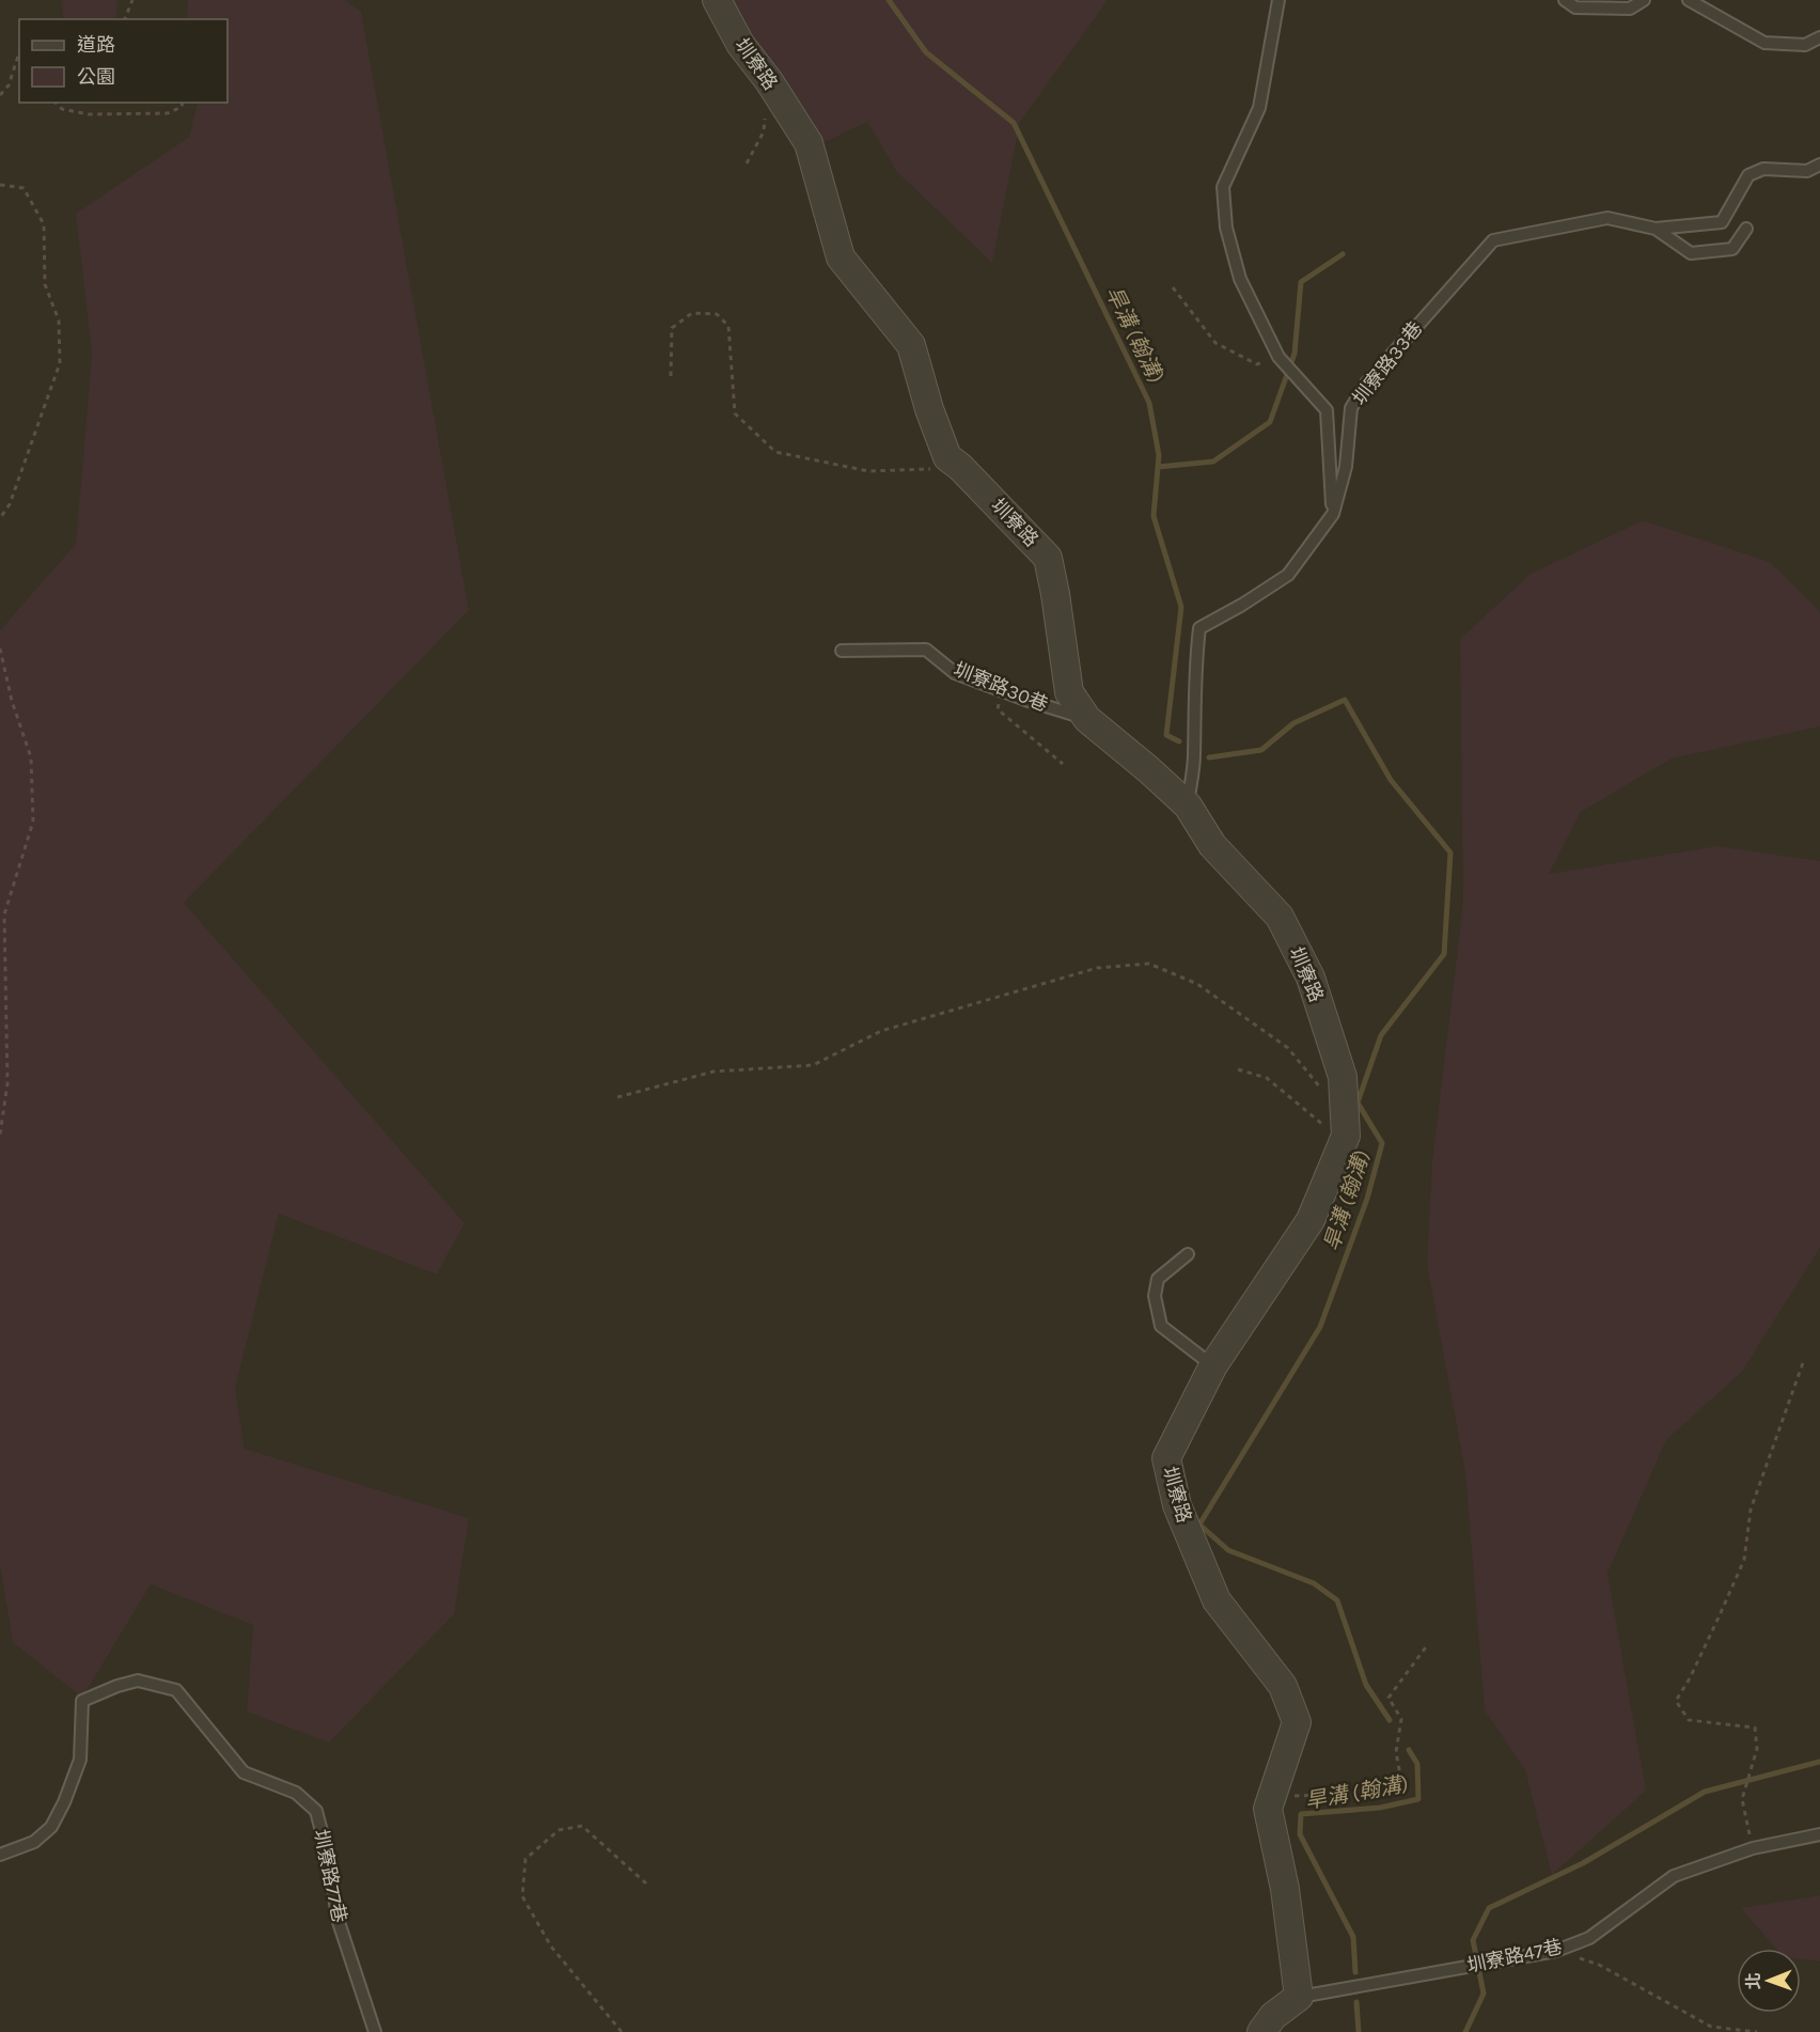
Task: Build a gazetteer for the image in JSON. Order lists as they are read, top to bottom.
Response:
{
  "streets": {
    "street": ["圳寮路"],
    "lane": [
      "圳寮路33巷",
      "圳寮路30巷",
      "圳寮路77巷",
      "圳寮路47巷"
    ]
  },
  "crossings": [
    ["圳寮路", "圳寮路33巷"],
    ["圳寮路", "圳寮路30巷"],
    ["圳寮路", "圳寮路47巷"]
  ],
  "water": ["旱溝 (翰溝)"],
  "legend": ["道路", "公園"],
  "north": "left"
}
